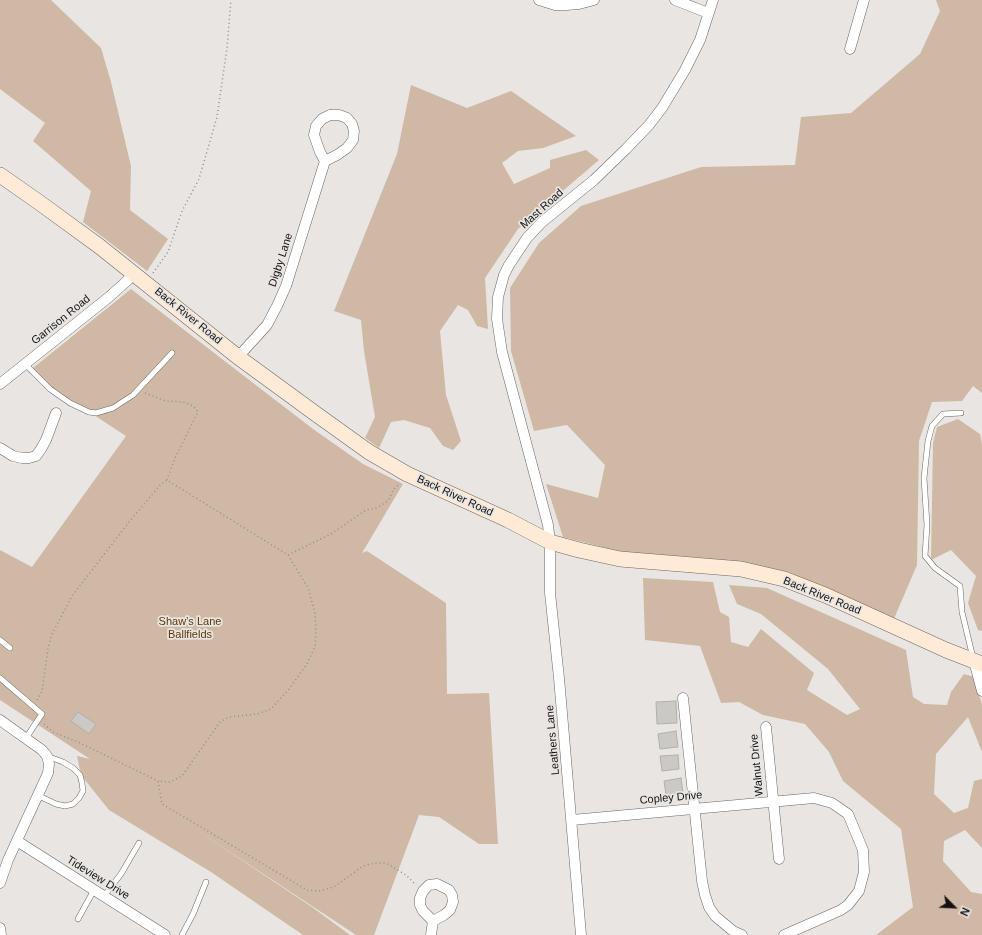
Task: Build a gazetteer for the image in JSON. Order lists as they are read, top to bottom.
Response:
{
  "streets": {
    "street": [
      "Mast Road",
      "Digby Lane",
      "Back River Road",
      "Garrison Road",
      "Leathers Lane",
      "Walnut Drive",
      "Copley Drive",
      "Tideview Drive"
    ]
  },
  "crossings": [
    ["Mast Road", "Back River Road"],
    ["Mast Road", "Leathers Lane"],
    ["Digby Lane", "Back River Road"],
    ["Back River Road", "Garrison Road"],
    ["Back River Road", "Leathers Lane"],
    ["Leathers Lane", "Copley Drive"],
    ["Walnut Drive", "Copley Drive"]
  ],
  "parks": ["Shaw’s Lane Ballfields"],
  "north": "bottom right"
}
